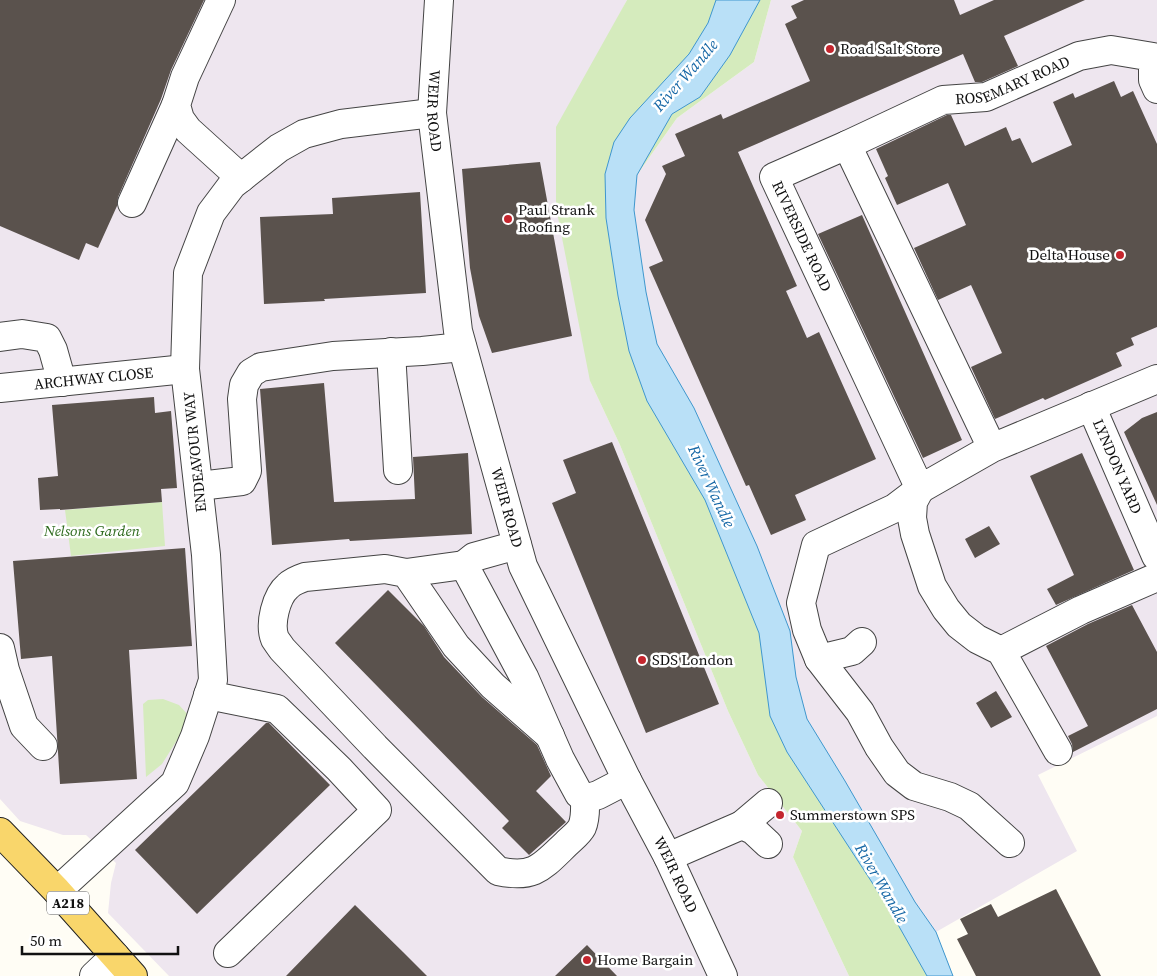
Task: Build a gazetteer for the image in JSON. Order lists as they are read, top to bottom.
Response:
{
  "streets": {
    "main road": ["A218"],
    "street": [
      "ROSEMARY ROAD",
      "WEIR ROAD",
      "RIVERSIDE ROAD",
      "ARCHWAY CLOSE",
      "ENDEAVOUR WAY",
      "LYNDON YARD"
    ]
  },
  "crossings": [
    ["ROSEMARY ROAD", "RIVERSIDE ROAD"],
    ["WEIR ROAD", "ENDEAVOUR WAY"],
    ["ARCHWAY CLOSE", "ENDEAVOUR WAY"],
    ["ENDEAVOUR WAY", "A218"]
  ],
  "water": ["River Wandle"],
  "parks": ["Nelsons Garden"],
  "places": [
    "Road Salt Store",
    "Paul Strank Roofing",
    "Delta House",
    "SDS London",
    "Summerstown SPS",
    "Home Bargain"
  ],
  "scale_bar": "50 m"
}
